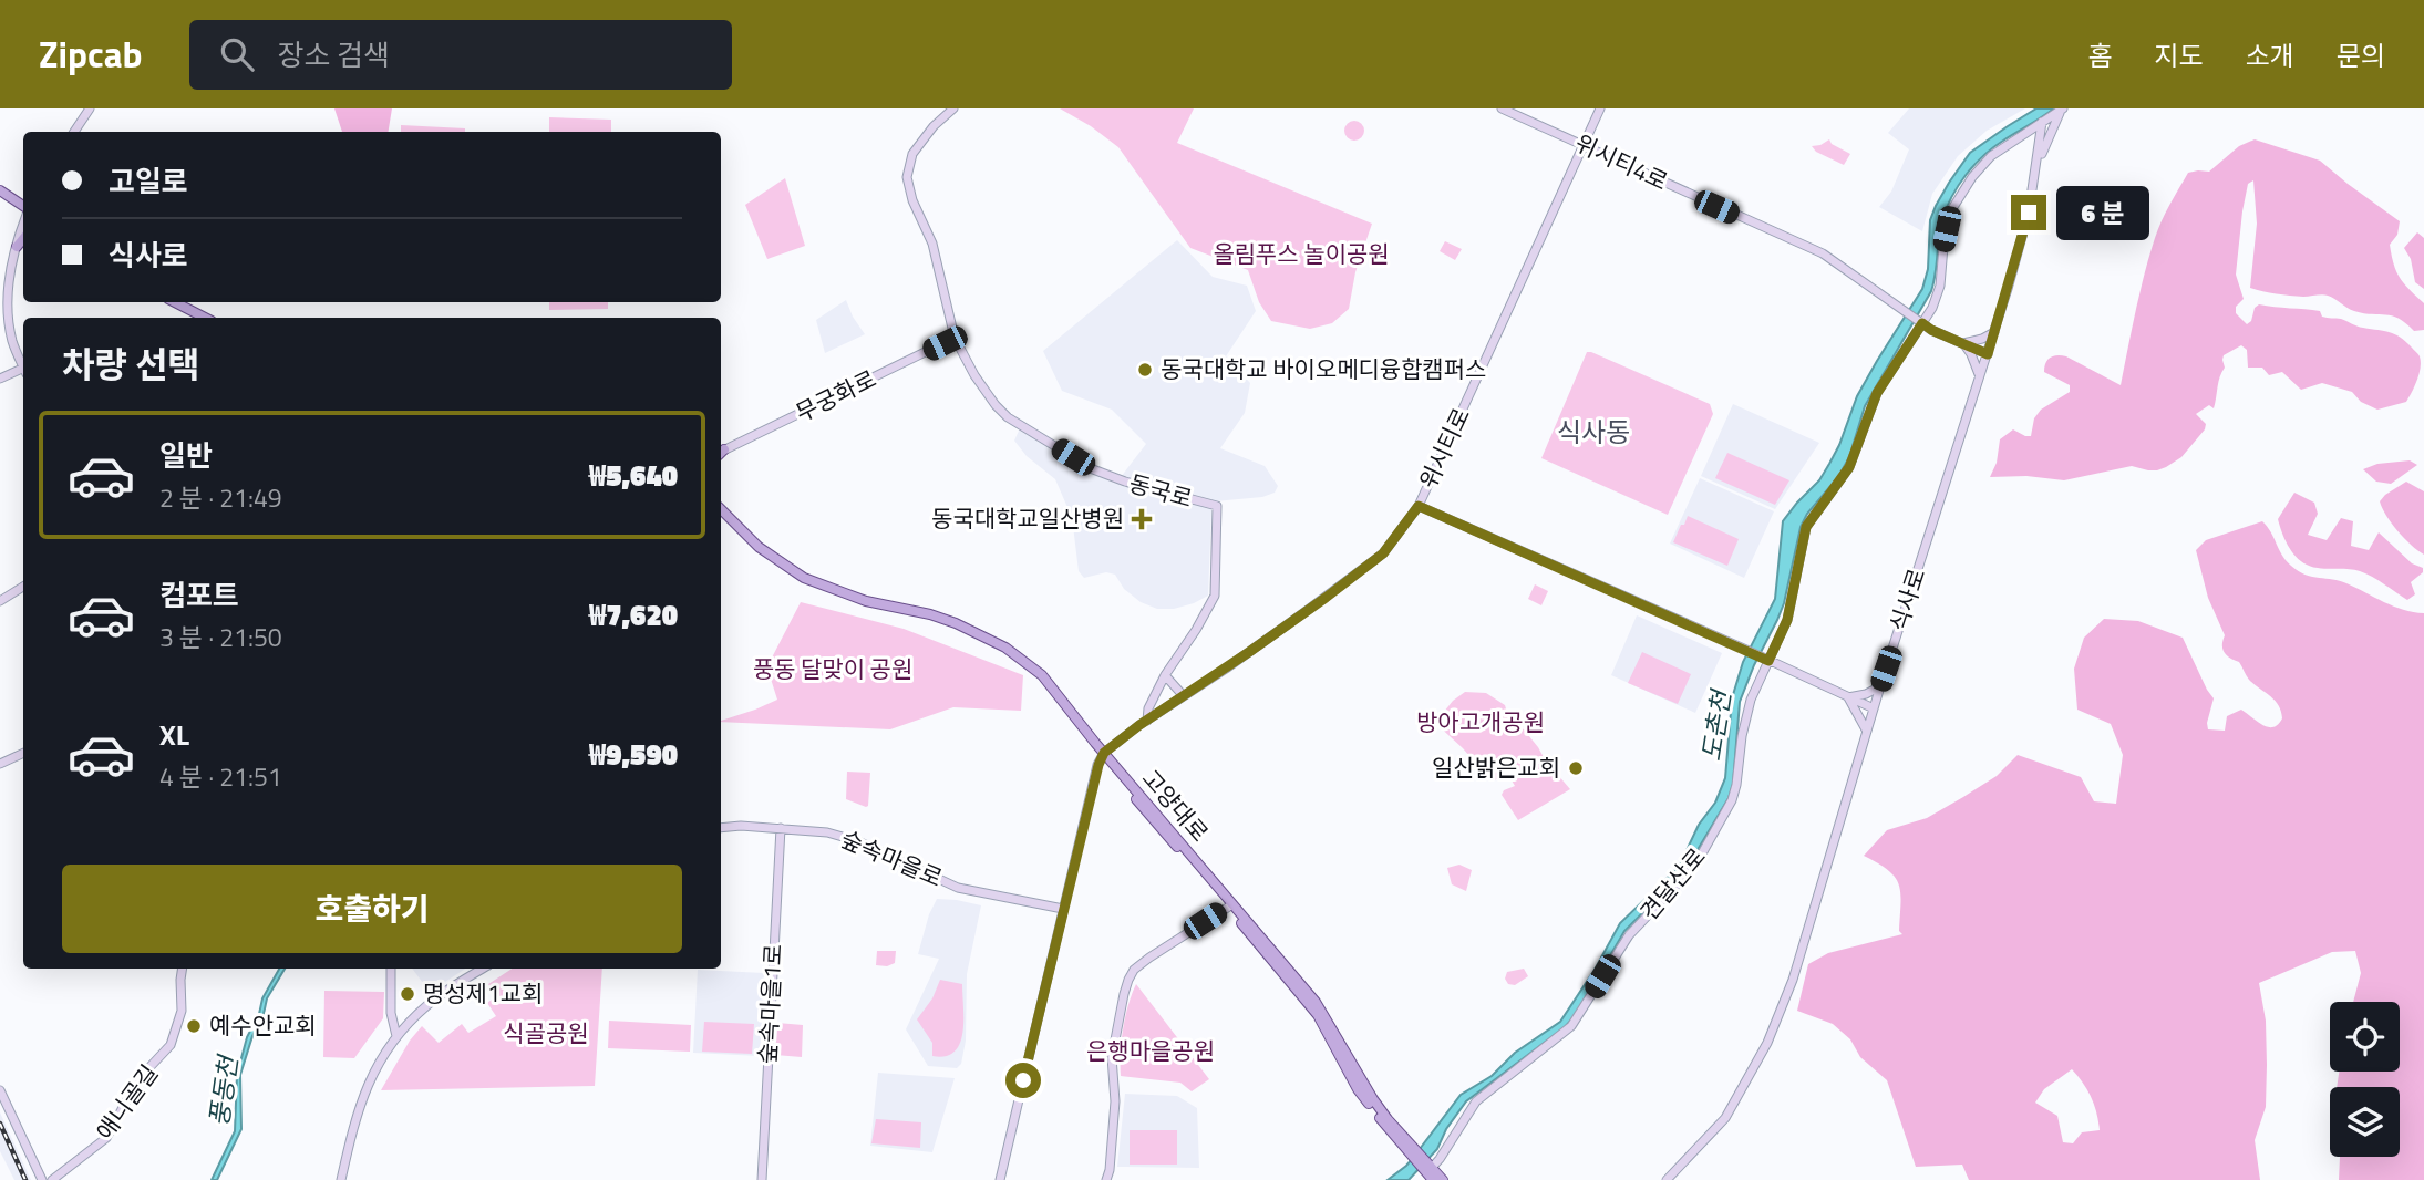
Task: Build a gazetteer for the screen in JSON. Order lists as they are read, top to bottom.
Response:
{
  "streets": {
    "main road": ["고양대로"],
    "street": [
      "위시티4로",
      "무궁화로",
      "위시티로",
      "동국로",
      "식사로",
      "숲속마을로",
      "견달산로",
      "숲속마을1로",
      "애니골길"
    ]
  },
  "crossings": [
    ["위시티4로", "위시티로"],
    ["위시티4로", "견달산로"],
    ["무궁화로", "동국로"],
    ["위시티로", "동국로"],
    ["위시티로", "고양대로"],
    ["식사로", "견달산로"],
    ["고양대로", "견달산로"],
    ["숲속마을로", "숲속마을1로"]
  ],
  "districts": ["식사동"],
  "water": ["도촌천", "풍동천"],
  "parks": [
    "올림푸스 놀이공원",
    "풍동 달맞이 공원",
    "방아고개공원",
    "식골공원",
    "은행마을공원"
  ],
  "places": {
    "other": [
      "동국대학교 바이오메디융합캠퍼스",
      "일산밝은교회",
      "명성제1교회",
      "예수안교회"
    ],
    "health": ["동국대학교일산병원"]
  },
  "page": {
    "header": "Zipcab",
    "search": "장소 검색",
    "nav": [
      "홈",
      "지도",
      "소개",
      "문의"
    ],
    "banner": ["고일로", "식사로"],
    "bubble": "6 분",
    "heading": "차량 선택",
    "list": [
      {
        "name": "일반",
        "note": "2 분 · 21:49",
        "value": "₩5,640"
      },
      {
        "name": "컴포트",
        "note": "3 분 · 21:50",
        "value": "₩7,620"
      },
      {
        "name": "XL",
        "note": "4 분 · 21:51",
        "value": "₩9,590"
      }
    ],
    "buttons": "호출하기"
  }
}
